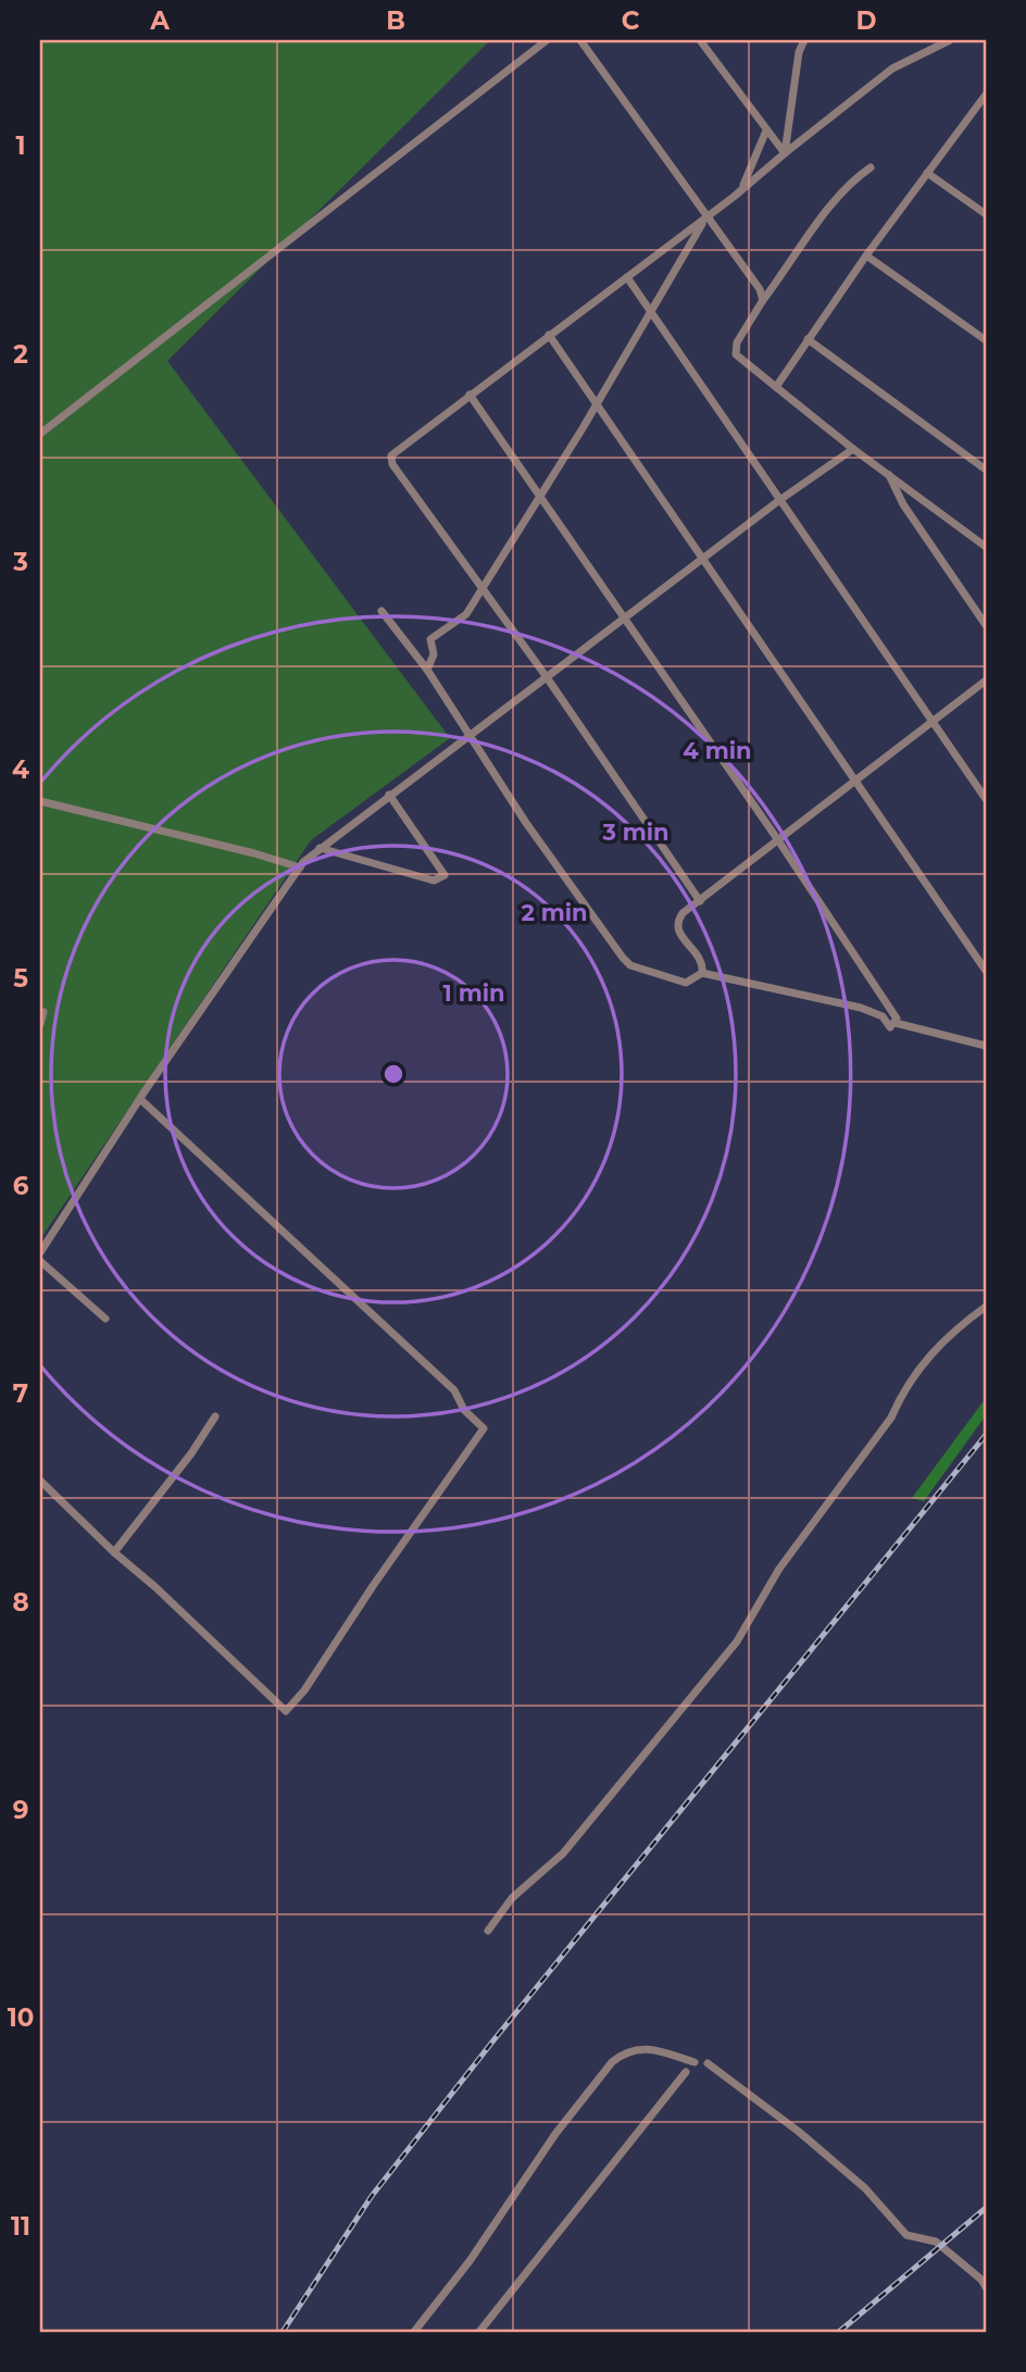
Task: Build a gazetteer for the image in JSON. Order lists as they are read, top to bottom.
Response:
{
  "grid": {
    "columns": [
      "A",
      "B",
      "C",
      "D"
    ],
    "rows": [
      "1",
      "2",
      "3",
      "4",
      "5",
      "6",
      "7",
      "8",
      "9",
      "10",
      "11"
    ]
  },
  "rings": [
    "4 min",
    "3 min",
    "2 min",
    "1 min"
  ]
}
